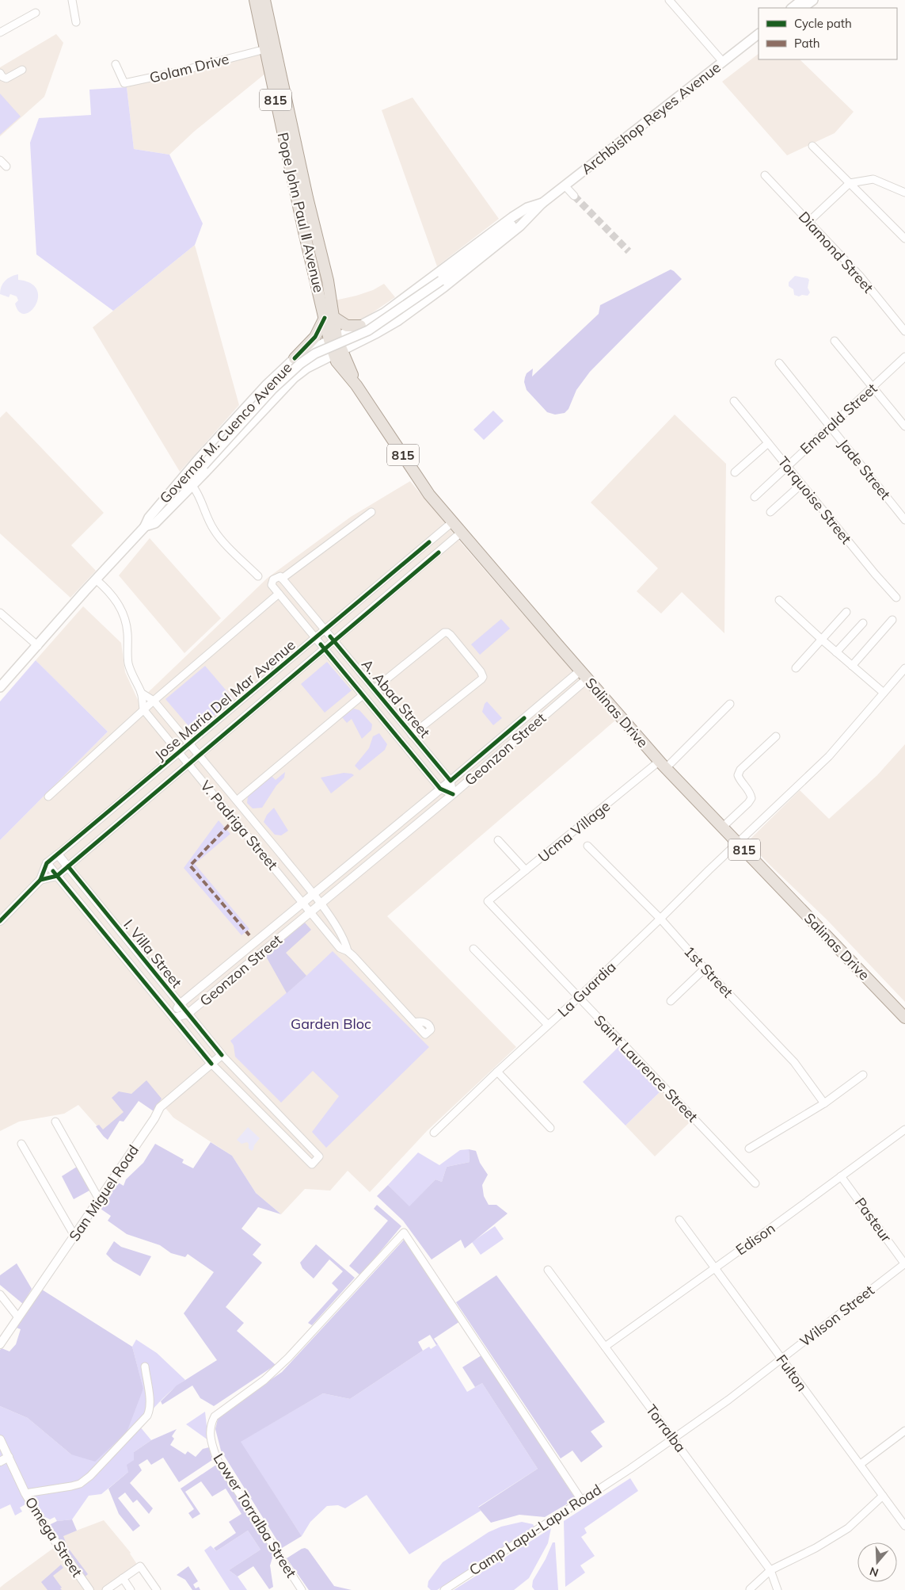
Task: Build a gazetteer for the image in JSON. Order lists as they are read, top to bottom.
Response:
{
  "streets": {
    "main road": [
      "815",
      "Archbishop Reyes Avenue",
      "Pope John Paul Ⅱ Avenue",
      "Governor M. Cuenco Avenue",
      "Salinas Drive"
    ],
    "street": [
      "Golam Drive",
      "Diamond Street",
      "Emerald Street",
      "Jade Street",
      "Torquoise Street",
      "A. Abad Street",
      "Jose Maria Del Mar Avenue",
      "Geonzon Street",
      "V. Padriga Street",
      "Ucma Village",
      "I. Villa Street",
      "1st Street",
      "La Guardia",
      "Saint Laurence Street",
      "San Miguel Road",
      "Pasteur",
      "Edison",
      "Wilson Street",
      "Fulton",
      "Torralba",
      "Lower Torralba Street",
      "Camp Lapu-Lapu Road",
      "Omega Street"
    ]
  },
  "crossings": [
    ["Golam Drive", "Pope John Paul Ⅱ Avenue"],
    ["Archbishop Reyes Avenue", "Pope John Paul Ⅱ Avenue"],
    ["Archbishop Reyes Avenue", "Governor M. Cuenco Avenue"],
    ["Archbishop Reyes Avenue", "Salinas Drive"],
    ["Pope John Paul Ⅱ Avenue", "Governor M. Cuenco Avenue"],
    ["Pope John Paul Ⅱ Avenue", "Salinas Drive"],
    ["Emerald Street", "Jade Street"],
    ["Emerald Street", "Torquoise Street"],
    ["Governor M. Cuenco Avenue", "Salinas Drive"],
    ["A. Abad Street", "Jose Maria Del Mar Avenue"],
    ["A. Abad Street", "Geonzon Street"],
    ["Jose Maria Del Mar Avenue", "Salinas Drive"],
    ["Jose Maria Del Mar Avenue", "V. Padriga Street"],
    ["Jose Maria Del Mar Avenue", "I. Villa Street"],
    ["Salinas Drive", "Geonzon Street"],
    ["Salinas Drive", "Ucma Village"],
    ["Salinas Drive", "La Guardia"],
    ["Geonzon Street", "V. Padriga Street"],
    ["Geonzon Street", "I. Villa Street"],
    ["Ucma Village", "Saint Laurence Street"],
    ["I. Villa Street", "San Miguel Road"],
    ["1st Street", "La Guardia"],
    ["La Guardia", "Saint Laurence Street"],
    ["Pasteur", "Edison"],
    ["Pasteur", "Wilson Street"],
    ["Edison", "Fulton"],
    ["Edison", "Torralba"],
    ["Wilson Street", "Fulton"],
    ["Wilson Street", "Torralba"],
    ["Wilson Street", "Camp Lapu-Lapu Road"],
    ["Torralba", "Camp Lapu-Lapu Road"],
    ["Lower Torralba Street", "Camp Lapu-Lapu Road"]
  ],
  "parks": ["Garden Bloc"],
  "legend": ["Cycle path", "Path"],
  "north": "bottom"
}
